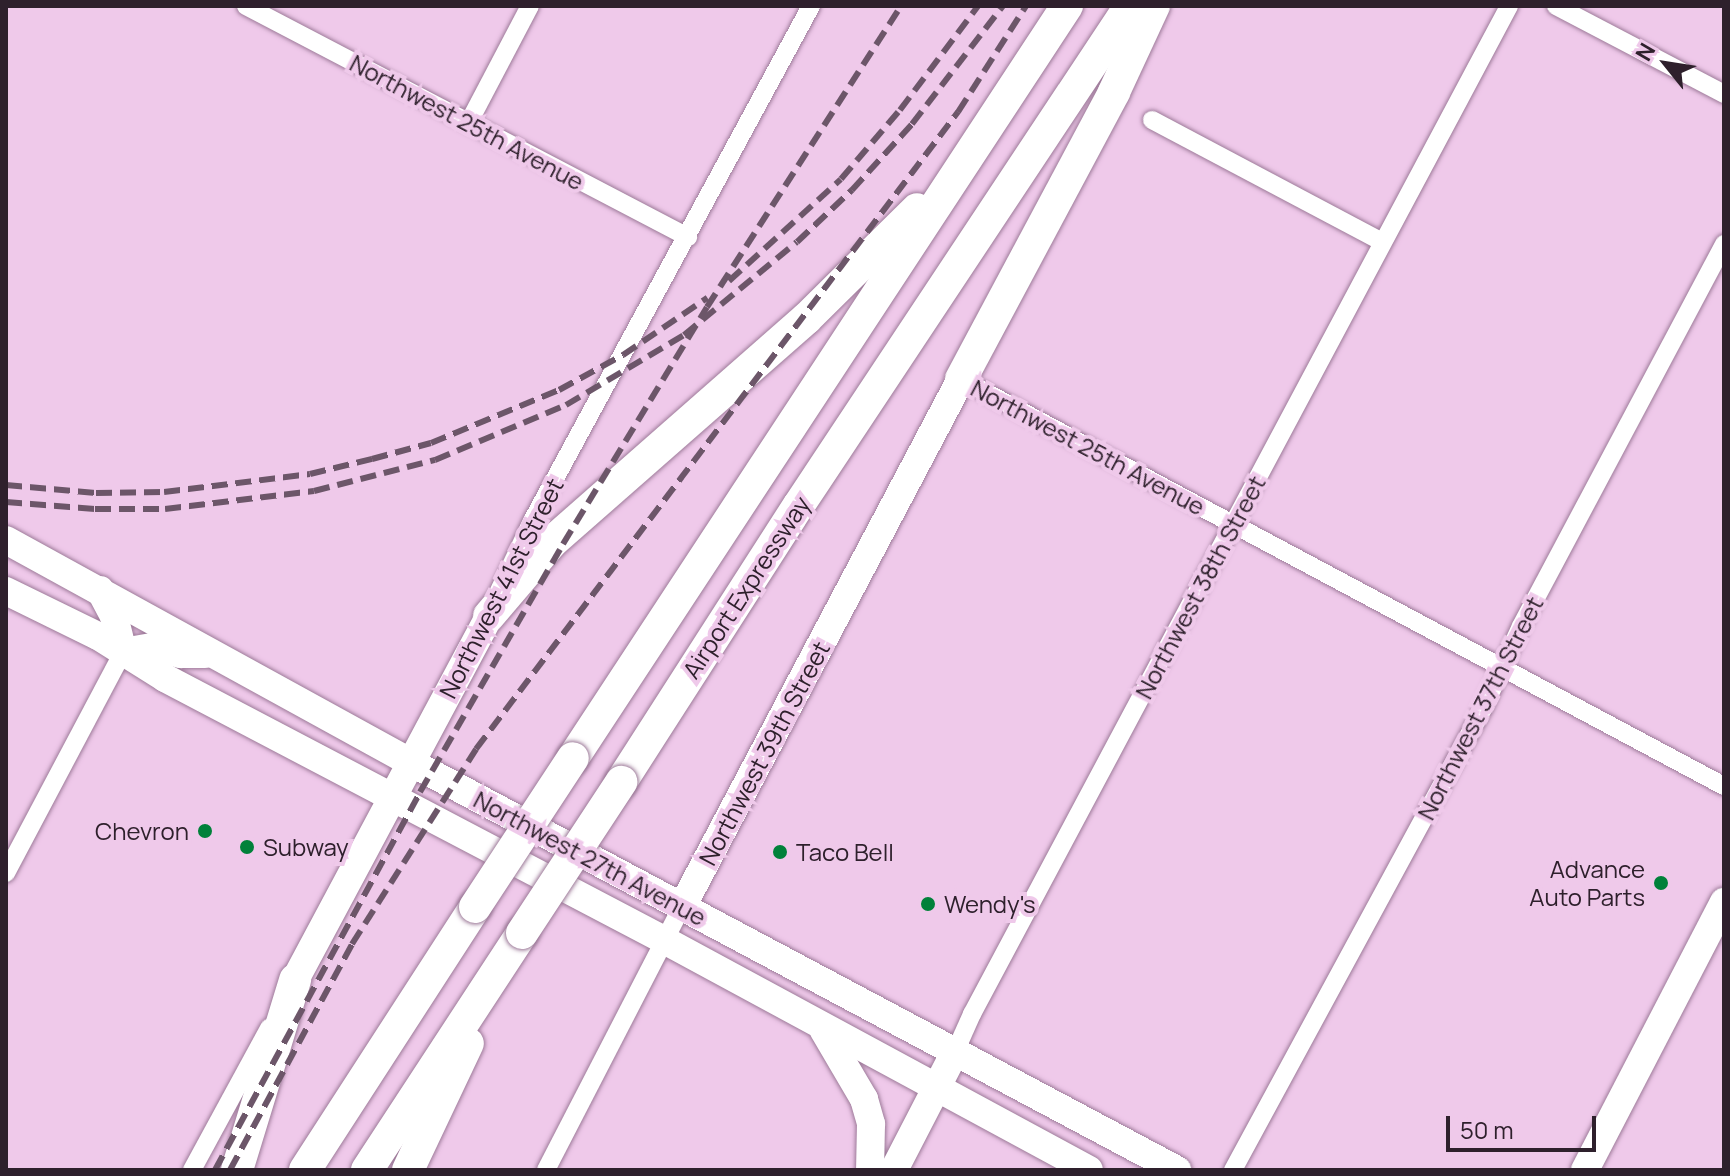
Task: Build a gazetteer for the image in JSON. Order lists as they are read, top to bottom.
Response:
{
  "streets": {
    "highway": ["Airport Expressway"],
    "main road": [
      "Northwest 38th Street",
      "Northwest 41st Street",
      "Northwest 39th Street",
      "Northwest 27th Avenue"
    ],
    "street": ["Northwest 25th Avenue", "Northwest 37th Street"]
  },
  "crossings": [
    ["Northwest 25th Avenue", "Northwest 38th Street"],
    ["Northwest 25th Avenue", "Northwest 41st Street"],
    ["Northwest 25th Avenue", "Northwest 37th Street"],
    ["Northwest 25th Avenue", "Northwest 39th Street"],
    ["Northwest 38th Street", "Northwest 27th Avenue"],
    ["Northwest 41st Street", "Northwest 27th Avenue"],
    ["Northwest 39th Street", "Northwest 27th Avenue"]
  ],
  "places": [
    "Chevron",
    "Subway",
    "Taco Bell",
    "Advance Auto Parts",
    "Wendy's"
  ],
  "scale_bar": "50 m",
  "north": "top left"
}
